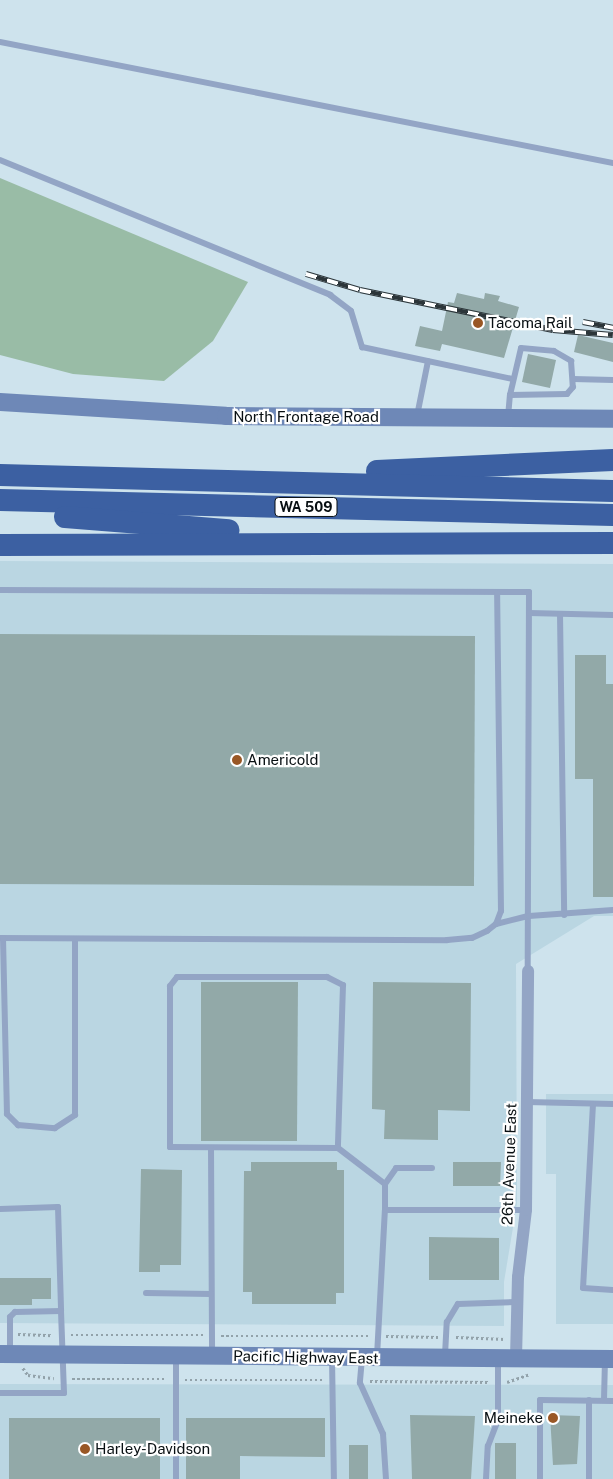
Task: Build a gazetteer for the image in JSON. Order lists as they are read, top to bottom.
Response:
{
  "streets": {
    "highway": ["WA 509"],
    "street": ["North Frontage Road", "26th Avenue East", "Pacific Highway East"]
  },
  "crossings": [
    ["26th Avenue East", "Pacific Highway East"]
  ],
  "places": [
    "Tacoma Rail",
    "Americold",
    "Meineke",
    "Harley-Davidson"
  ]
}
